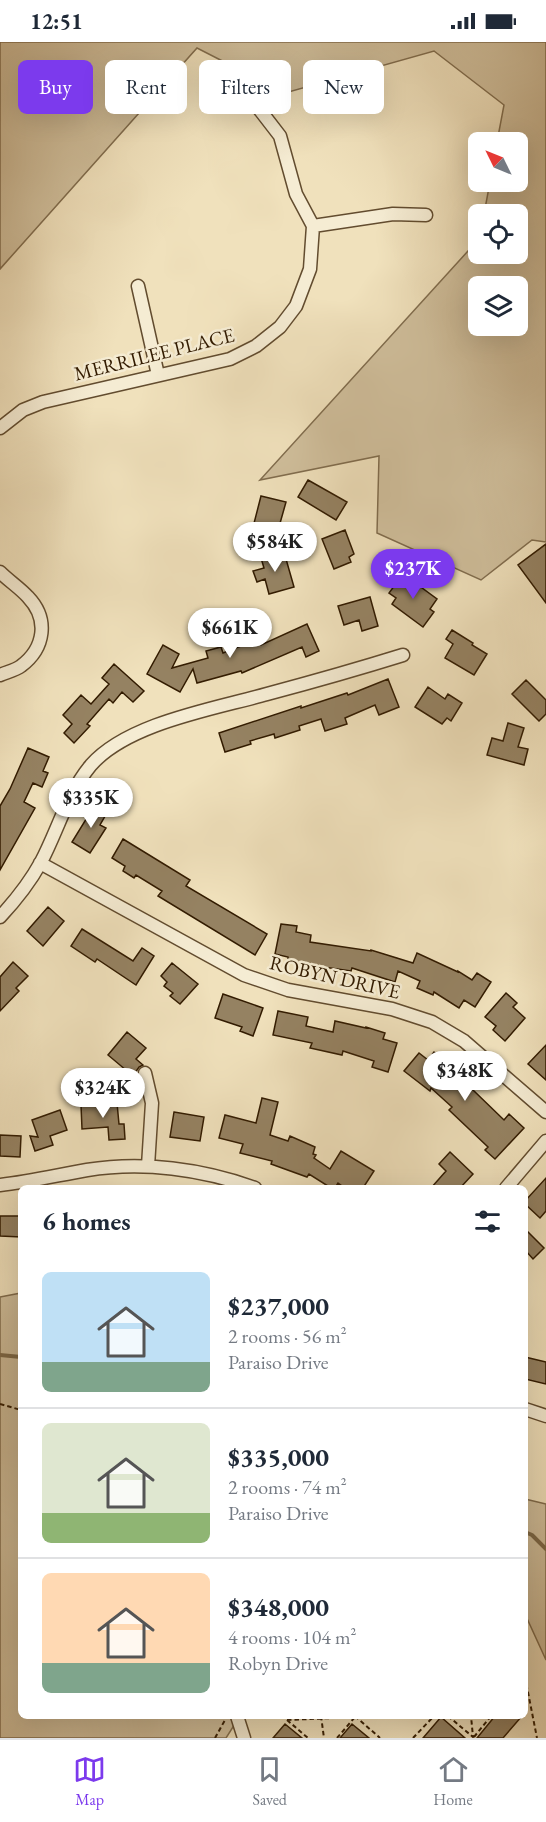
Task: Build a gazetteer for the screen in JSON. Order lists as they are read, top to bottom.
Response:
{
  "streets": {
    "street": ["MERRILEE PLACE", "ROBYN DRIVE"]
  },
  "north": "top left",
  "page": {
    "status": "12:51",
    "chip": [
      "Buy",
      "Rent",
      "Filters",
      "New"
    ],
    "price": [
      "$584K",
      "$237K",
      "$661K",
      "$335K",
      "$348K",
      "$324K"
    ],
    "heading": "6 homes",
    "list": [
      {
        "name": "$237,000",
        "note": "2 rooms · 56 m² · Paraiso Drive"
      },
      {
        "name": "$335,000",
        "note": "2 rooms · 74 m² · Paraiso Drive"
      },
      {
        "name": "$348,000",
        "note": "4 rooms · 104 m² · Robyn Drive"
      }
    ],
    "tabs": ["Map", "Saved", "Home"]
  }
}
